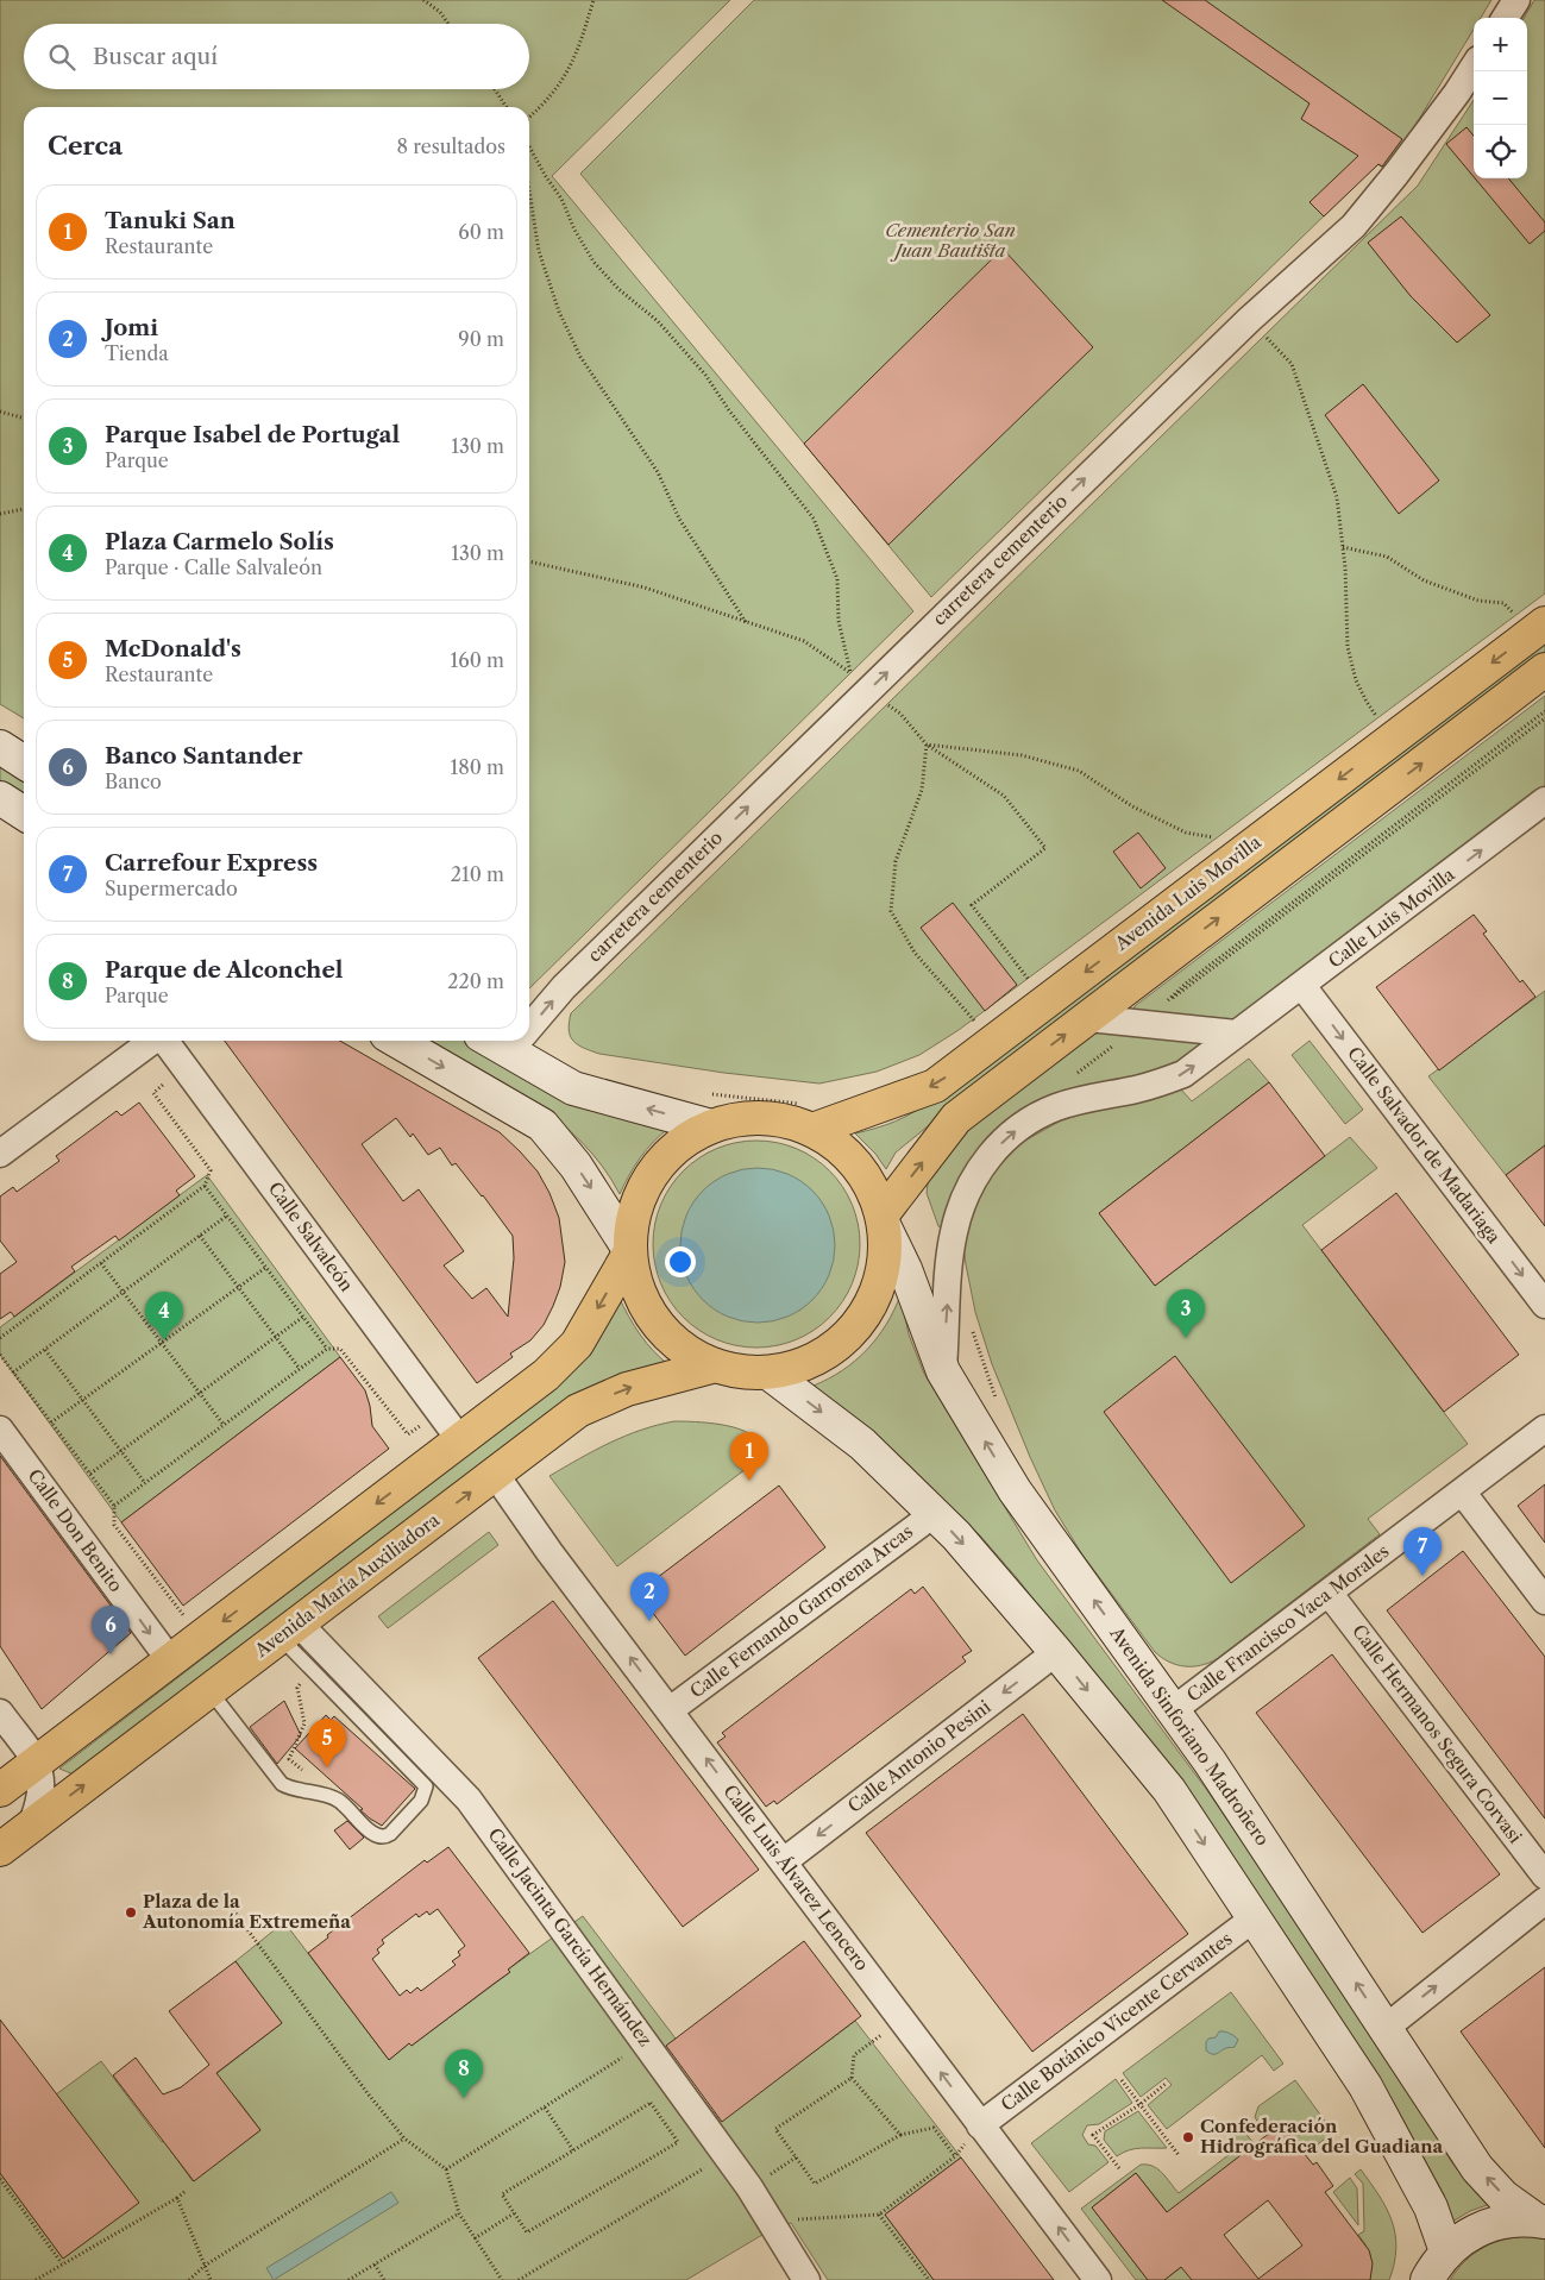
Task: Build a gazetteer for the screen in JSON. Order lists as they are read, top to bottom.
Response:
{
  "streets": {
    "main road": ["Avenida Luis Movilla", "Avenida María Auxiliadora", "Avenida Sinforiano Madroñero"],
    "street": [
      "carretera cementerio",
      "Calle Luis Movilla",
      "Calle Salvador de Madariaga",
      "Calle Salvaleón",
      "Calle Don Benito",
      "Calle Fernando Garrorena Arcas",
      "Calle Francisco Vaca Morales",
      "Calle Hermanos Segura Corvasi",
      "Calle Antonio Pesini",
      "Calle Luis Álvarez Lencero",
      "Calle Jacinta García Hernández",
      "Calle Botánico Vicente Cervantes"
    ]
  },
  "crossings": [
    ["Calle Luis Movilla", "Calle Salvador de Madariaga"],
    ["Calle Luis Movilla", "Avenida Sinforiano Madroñero"],
    ["Avenida María Auxiliadora", "Calle Luis Álvarez Lencero"],
    ["Avenida María Auxiliadora", "Calle Jacinta García Hernández"],
    ["Calle Fernando Garrorena Arcas", "Calle Luis Álvarez Lencero"],
    ["Calle Francisco Vaca Morales", "Calle Hermanos Segura Corvasi"],
    ["Calle Francisco Vaca Morales", "Avenida Sinforiano Madroñero"],
    ["Calle Antonio Pesini", "Calle Luis Álvarez Lencero"],
    ["Calle Luis Álvarez Lencero", "Calle Botánico Vicente Cervantes"]
  ],
  "one_way": [
    "carretera cementerio",
    "Calle Luis Movilla",
    "Calle Salvador de Madariaga",
    "Calle Don Benito",
    "Calle Antonio Pesini",
    "Calle Luis Álvarez Lencero"
  ],
  "parks": ["Cementerio San Juan Bautista"],
  "places": ["Plaza de la Autonomía Extremeña", "Confederación Hidrográfica del Guadiana"],
  "page": {
    "map_buttons": ["+", "−"],
    "search": "Buscar aquí",
    "heading": ["Cerca", "8 resultados"],
    "list": [
      {
        "mark": "1",
        "name": "Tanuki San",
        "note": "Restaurante",
        "value": "60 m"
      },
      {
        "mark": "2",
        "name": "Jomi",
        "note": "Tienda",
        "value": "90 m"
      },
      {
        "mark": "3",
        "name": "Parque Isabel de Portugal",
        "note": "Parque",
        "value": "130 m"
      },
      {
        "mark": "4",
        "name": "Plaza Carmelo Solís",
        "note": "Parque · Calle Salvaleón",
        "value": "130 m"
      },
      {
        "mark": "5",
        "name": "McDonald's",
        "note": "Restaurante",
        "value": "160 m"
      },
      {
        "mark": "6",
        "name": "Banco Santander",
        "note": "Banco",
        "value": "180 m"
      },
      {
        "mark": "7",
        "name": "Carrefour Express",
        "note": "Supermercado",
        "value": "210 m"
      },
      {
        "mark": "8",
        "name": "Parque de Alconchel",
        "note": "Parque",
        "value": "220 m"
      }
    ],
    "pins": [
      "3",
      "4",
      "1",
      "7",
      "2",
      "6",
      "5",
      "8"
    ]
  }
}
